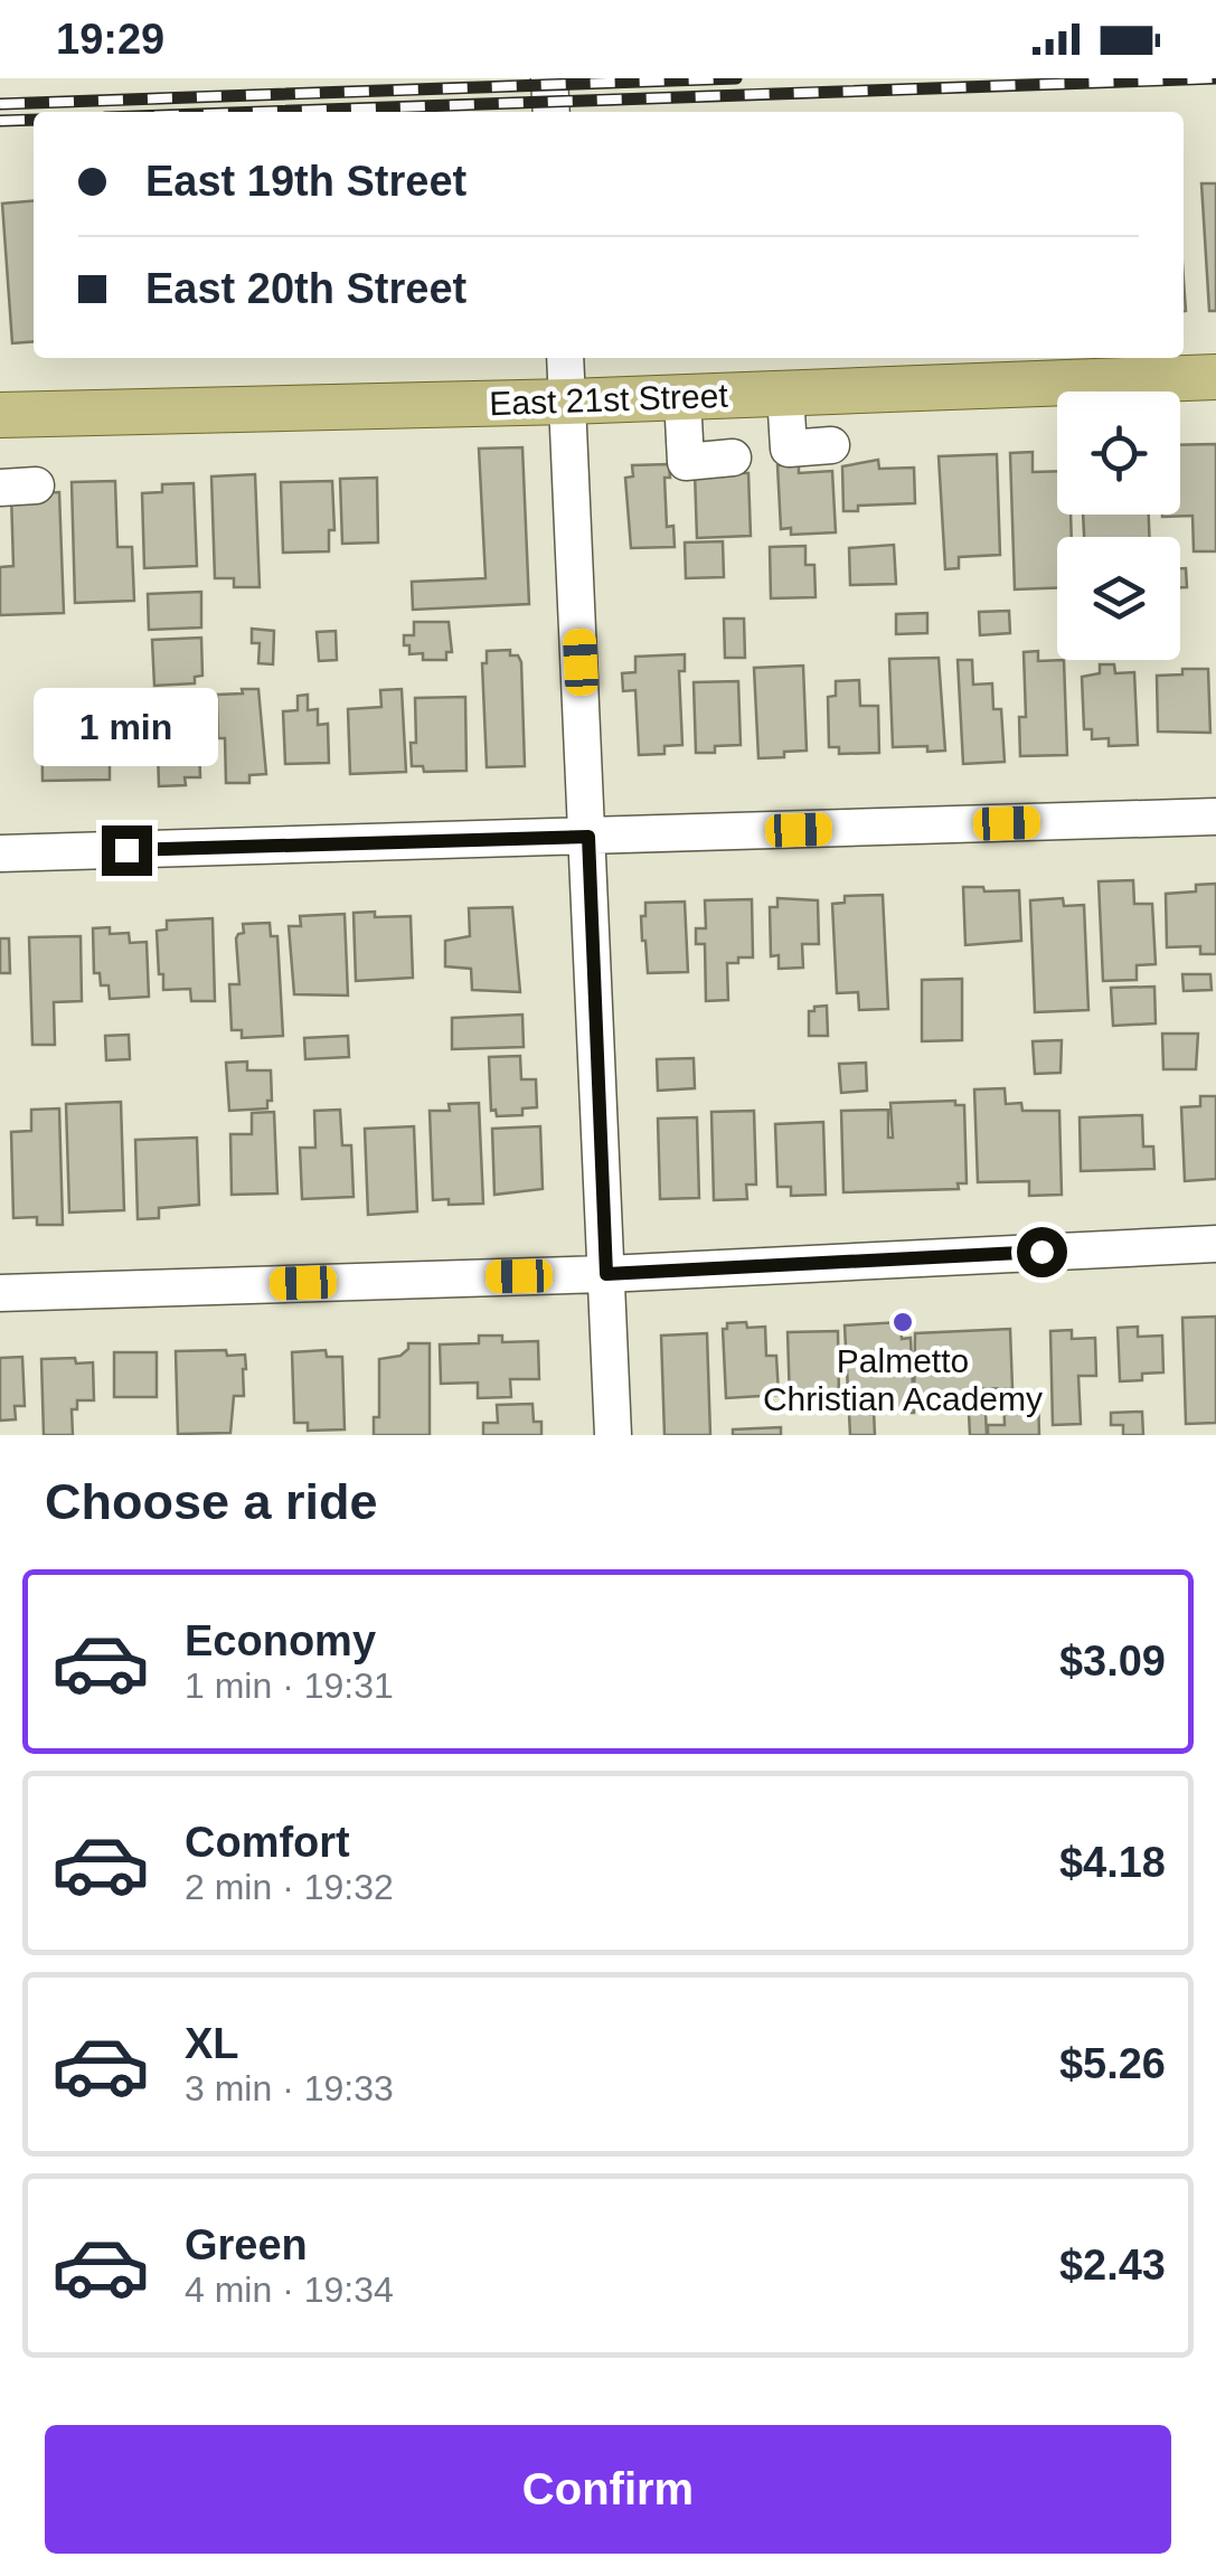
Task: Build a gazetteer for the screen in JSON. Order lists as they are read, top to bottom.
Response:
{
  "streets": {
    "main road": ["East 21st Street"]
  },
  "places": ["Palmetto Christian Academy"],
  "page": {
    "status": "19:29",
    "banner": ["East 19th Street", "East 20th Street"],
    "bubble": "1 min",
    "heading": "Choose a ride",
    "list": [
      {
        "name": "Economy",
        "note": "1 min · 19:31",
        "value": "$3.09"
      },
      {
        "name": "Comfort",
        "note": "2 min · 19:32",
        "value": "$4.18"
      },
      {
        "name": "XL",
        "note": "3 min · 19:33",
        "value": "$5.26"
      },
      {
        "name": "Green",
        "note": "4 min · 19:34",
        "value": "$2.43"
      }
    ],
    "buttons": "Confirm"
  }
}
